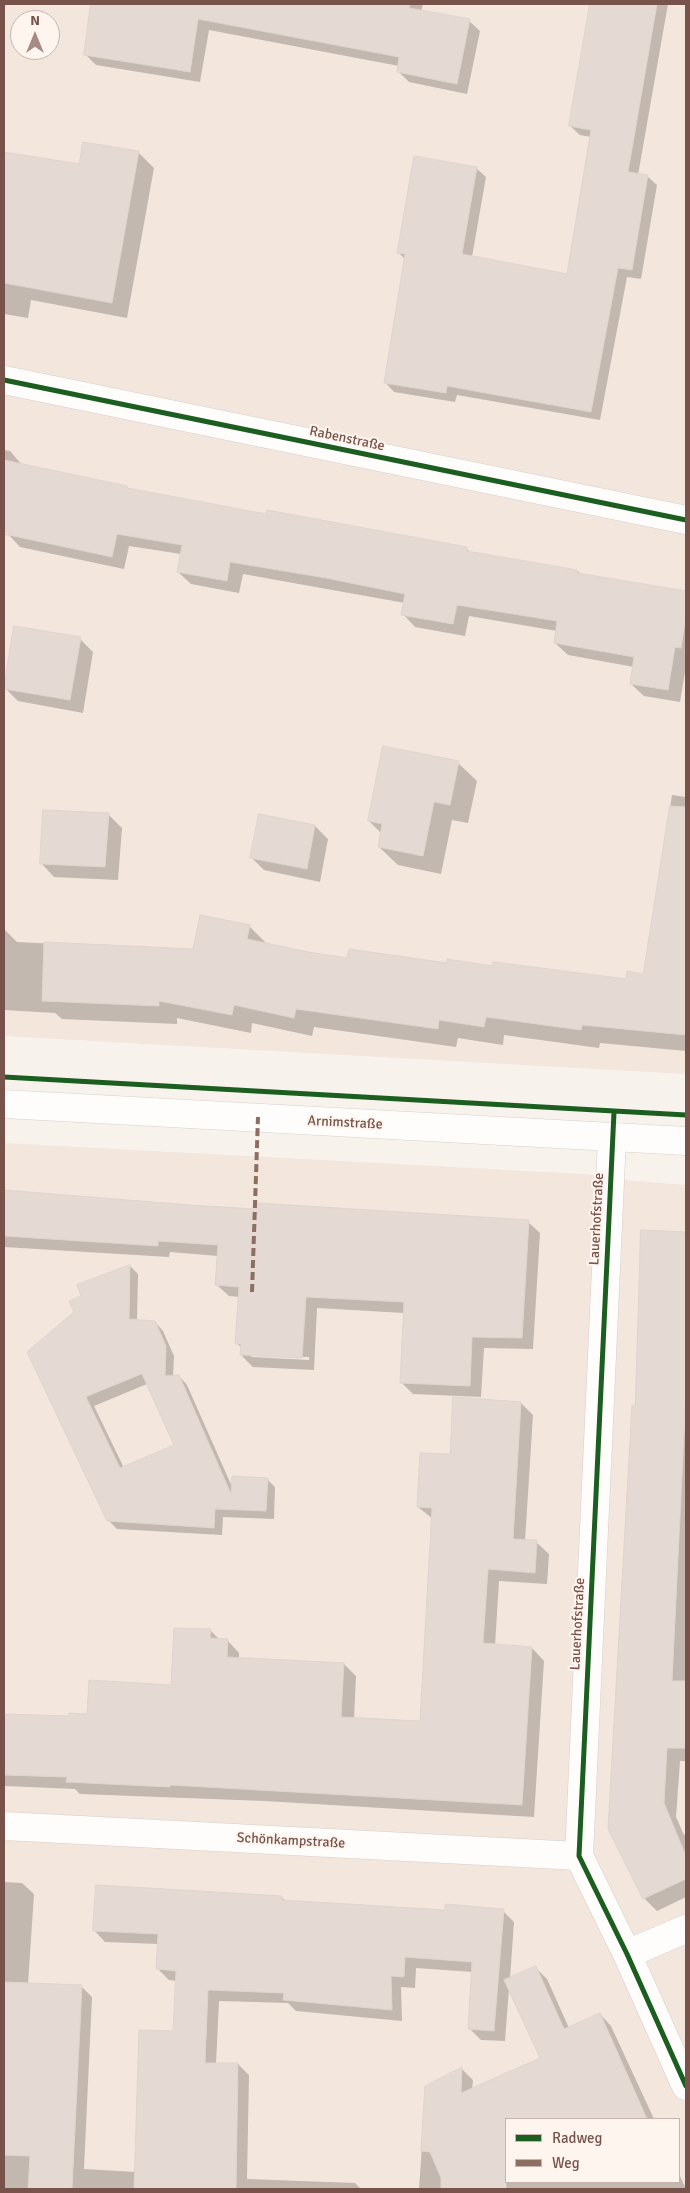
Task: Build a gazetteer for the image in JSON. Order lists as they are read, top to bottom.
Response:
{
  "streets": {
    "street": [
      "Rabenstraße",
      "Arnimstraße",
      "Lauerhofstraße",
      "Schönkampstraße"
    ]
  },
  "crossings": [
    ["Arnimstraße", "Lauerhofstraße"],
    ["Lauerhofstraße", "Schönkampstraße"]
  ],
  "legend": ["Radweg", "Weg"],
  "north": "top"
}
